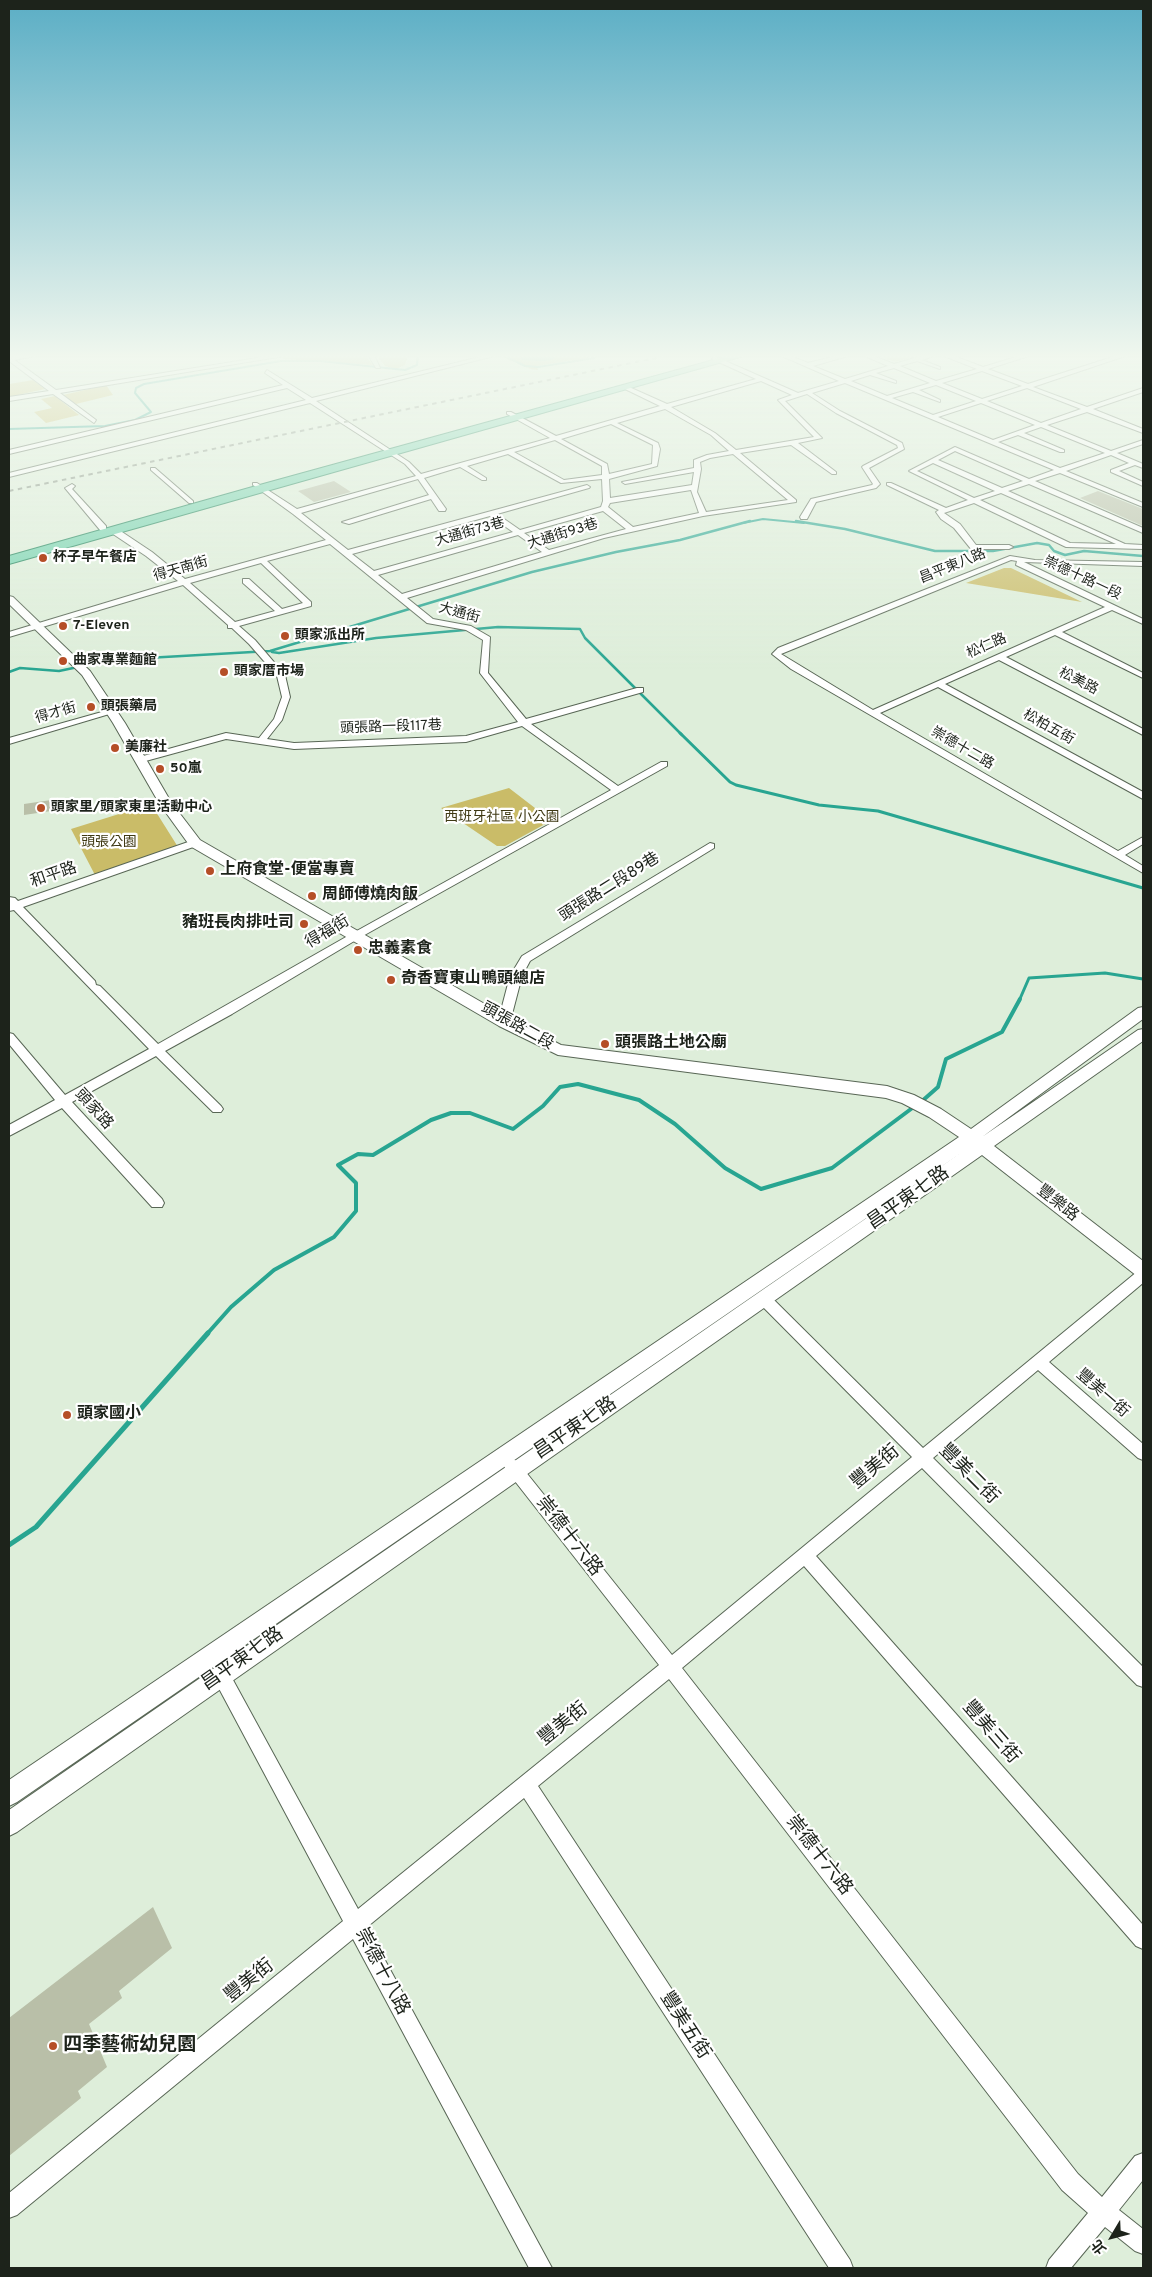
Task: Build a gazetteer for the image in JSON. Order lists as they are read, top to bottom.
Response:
{
  "streets": {
    "street": [
      "大通街73巷",
      "大通街93巷",
      "昌平東八路",
      "得天南街",
      "崇德十路一段",
      "大通街",
      "松仁路",
      "松美路",
      "得才街",
      "頭張路一段117巷",
      "松柏五街",
      "崇德十二路",
      "和平路",
      "頭張路二段89巷",
      "得福街",
      "頭張路二段",
      "頭家路",
      "昌平東七路",
      "豐樂路",
      "豐美一街",
      "豐美街",
      "豐美二街",
      "崇德十六路",
      "豐美三街",
      "崇德十八路",
      "豐美五街"
    ]
  },
  "crossings": [
    ["大通街73巷", "大通街"],
    ["大通街93巷", "大通街"],
    ["昌平東八路", "崇德十路一段"],
    ["昌平東八路", "崇德十二路"],
    ["得天南街", "大通街"],
    ["崇德十路一段", "松仁路"],
    ["大通街", "頭張路一段117巷"],
    ["大通街", "得福街"],
    ["松仁路", "松美路"],
    ["松仁路", "松柏五街"],
    ["松仁路", "崇德十二路"],
    ["和平路", "頭張路二段"],
    ["頭張路二段89巷", "頭張路二段"],
    ["得福街", "頭張路二段"],
    ["得福街", "頭家路"],
    ["頭張路二段", "昌平東七路"],
    ["頭張路二段", "豐樂路"],
    ["昌平東七路", "豐樂路"],
    ["昌平東七路", "豐美二街"],
    ["昌平東七路", "崇德十六路"],
    ["昌平東七路", "崇德十八路"],
    ["豐樂路", "豐美街"],
    ["豐美一街", "豐美街"],
    ["豐美街", "豐美二街"],
    ["豐美街", "崇德十六路"],
    ["豐美街", "豐美三街"],
    ["豐美街", "崇德十八路"],
    ["豐美街", "豐美五街"]
  ],
  "parks": ["西班牙社區 小公園", "頭張公園"],
  "places": [
    "杯子早午餐店",
    "7-Eleven",
    "頭家派出所",
    "曲家專業麵館",
    "頭家厝市場",
    "頭張藥局",
    "美廉社",
    "50嵐",
    "頭家里/頭家東里活動中心",
    "上府食堂-便當專賣",
    "周師傅燒肉飯",
    "豬班長肉排吐司",
    "忠義素食",
    "奇香寶東山鴨頭總店",
    "頭張路土地公廟",
    "頭家國小",
    "四季藝術幼兒園"
  ],
  "north": "bottom left"
}
